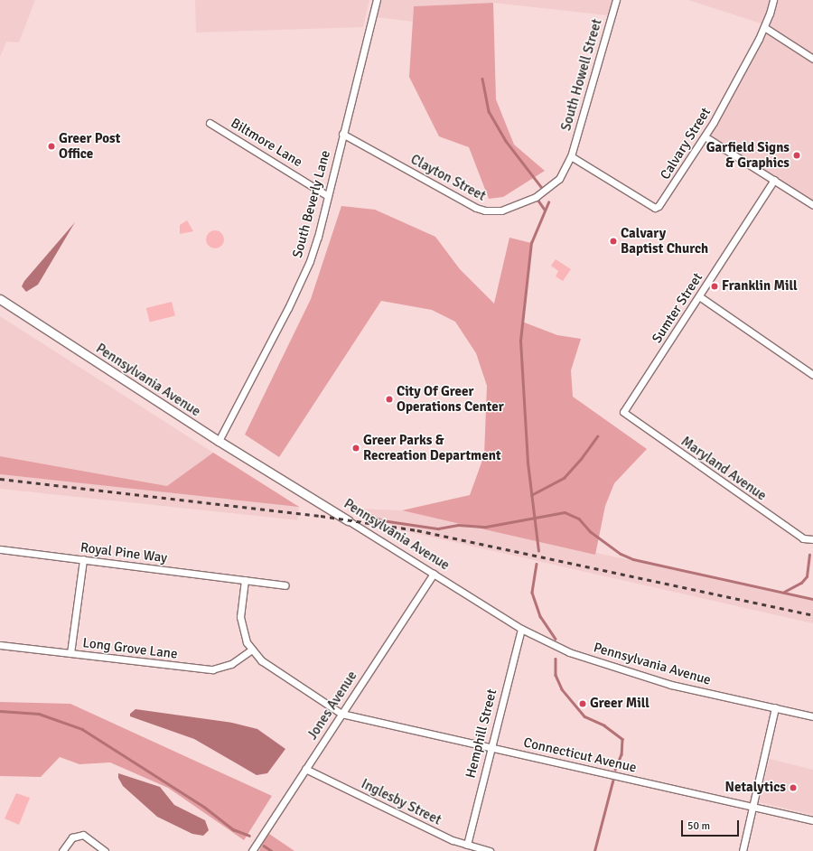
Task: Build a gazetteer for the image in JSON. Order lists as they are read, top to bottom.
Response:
{
  "streets": {
    "street": [
      "South Howell Street",
      "Biltmore Lane",
      "Calvary Street",
      "Clayton Street",
      "South Beverly Lane",
      "Sumter Street",
      "Pennsylvania Avenue",
      "Maryland Avenue",
      "Royal Pine Way",
      "Long Grove Lane",
      "Jones Avenue",
      "Hemphill Street",
      "Connecticut Avenue",
      "Inglesby Street"
    ]
  },
  "crossings": [
    ["South Howell Street", "Calvary Street"],
    ["South Howell Street", "Clayton Street"],
    ["Biltmore Lane", "South Beverly Lane"],
    ["Calvary Street", "Clayton Street"],
    ["Clayton Street", "South Beverly Lane"],
    ["South Beverly Lane", "Pennsylvania Avenue"],
    ["Sumter Street", "Maryland Avenue"],
    ["Pennsylvania Avenue", "Jones Avenue"],
    ["Pennsylvania Avenue", "Hemphill Street"],
    ["Jones Avenue", "Connecticut Avenue"],
    ["Jones Avenue", "Inglesby Street"],
    ["Hemphill Street", "Connecticut Avenue"],
    ["Hemphill Street", "Inglesby Street"]
  ],
  "places": [
    "Greer Post Office",
    "Garfield Signs & Graphics",
    "Calvary Baptist Church",
    "Franklin Mill",
    "City Of Greer Operations Center",
    "Greer Parks & Recreation Department",
    "Greer Mill",
    "Netalytics"
  ],
  "scale_bar": "50 m"
}
